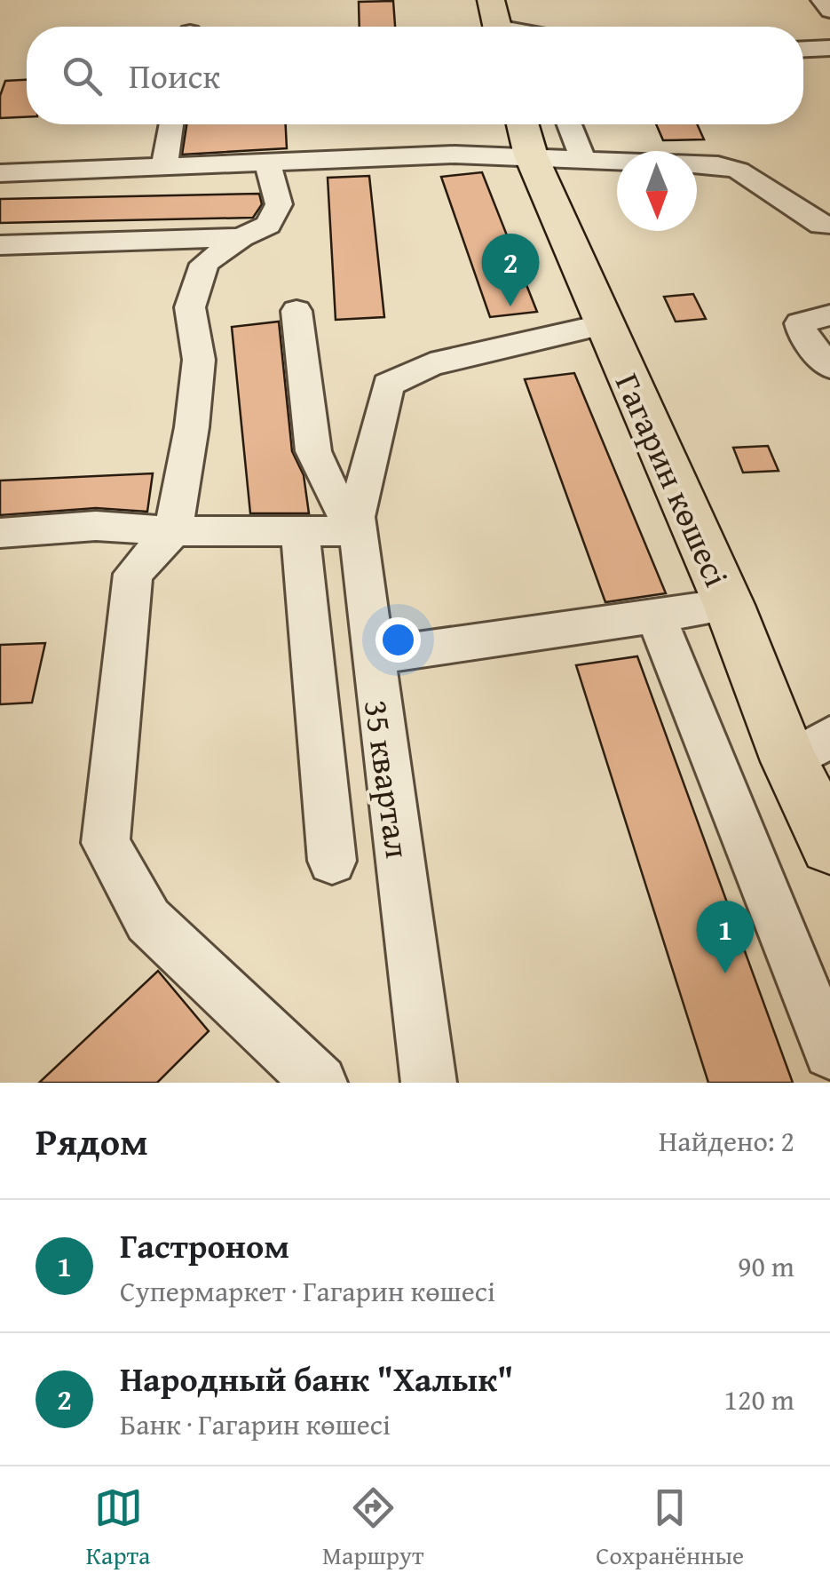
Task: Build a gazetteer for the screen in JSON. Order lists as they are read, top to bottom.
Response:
{
  "streets": {
    "highway": ["Гагарин көшесі"],
    "street": ["35 квартал"]
  },
  "crossings": [
    ["Гагарин көшесі", "35 квартал"]
  ],
  "north": "bottom",
  "page": {
    "search": "Поиск",
    "pins": ["2", "1"],
    "heading": ["Рядом", "Найдено: 2"],
    "list": [
      {
        "mark": "1",
        "name": "Гастроном",
        "note": "Супермаркет · Гагарин көшесі",
        "value": "90 m"
      },
      {
        "mark": "2",
        "name": "Народный банк \"Халык\"",
        "note": "Банк · Гагарин көшесі",
        "value": "120 m"
      }
    ],
    "nav": ["Карта", "Маршрут", "Сохранённые"]
  }
}
